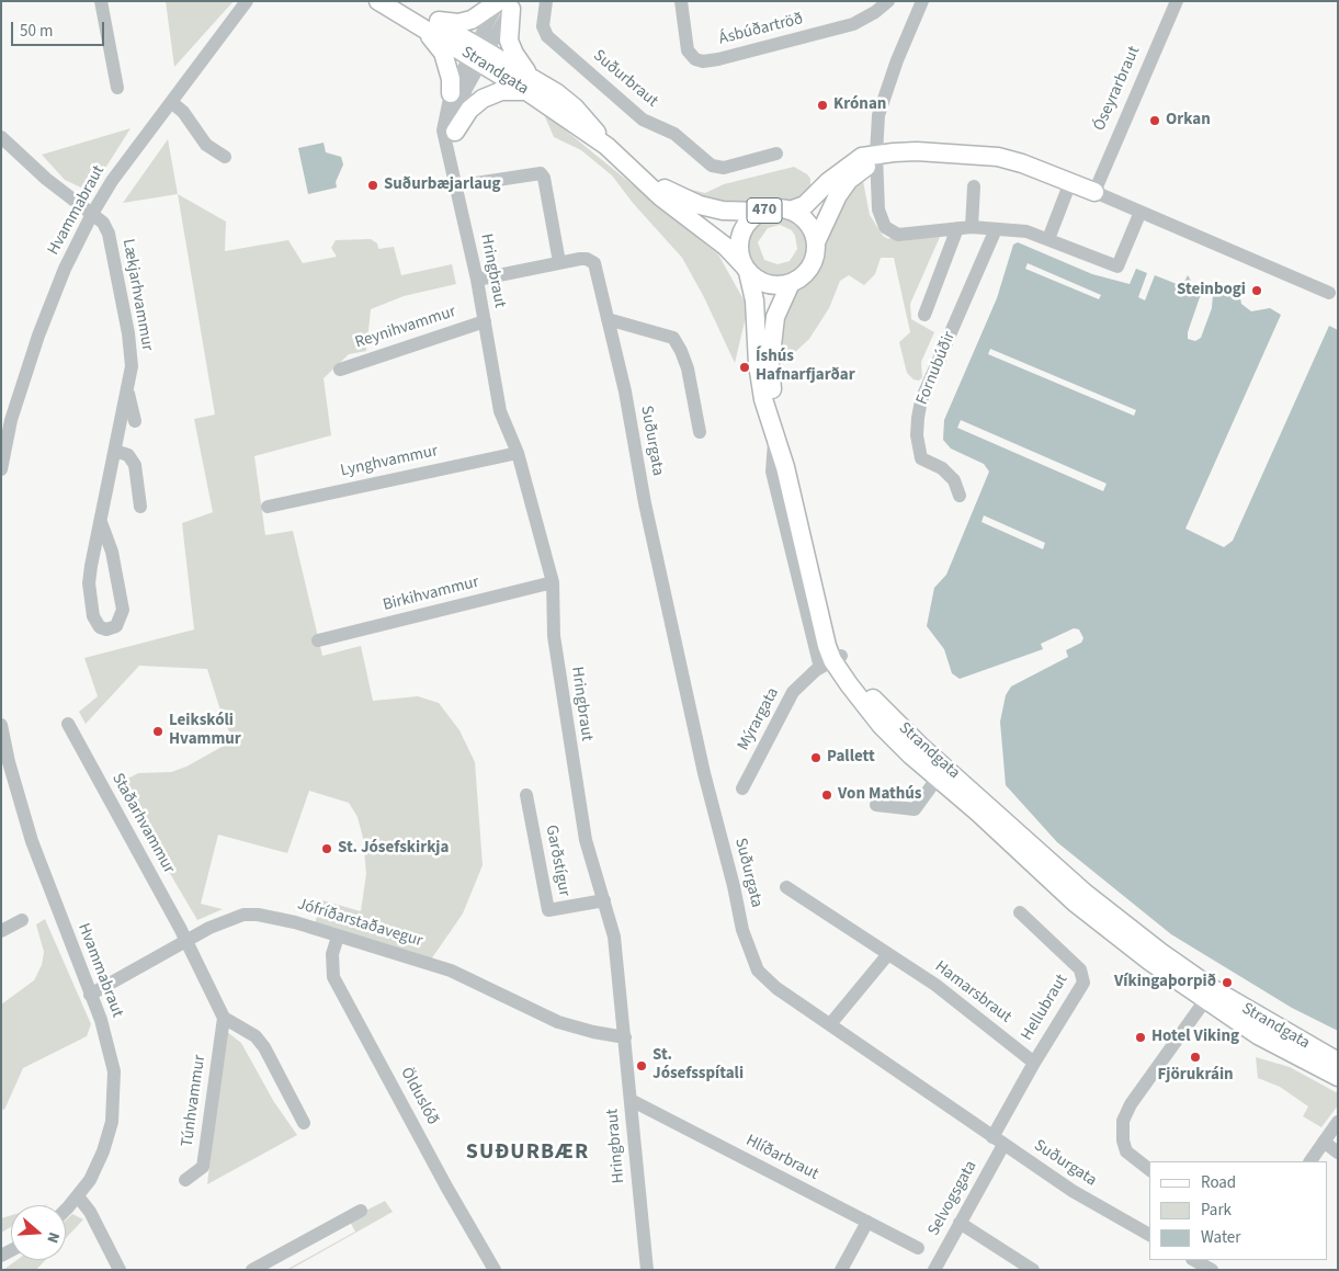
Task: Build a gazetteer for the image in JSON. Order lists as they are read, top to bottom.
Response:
{
  "streets": {
    "main road": ["Strandgata", "470"],
    "street": [
      "Ásbúðartröð",
      "Suðurbraut",
      "Óseyrarbraut",
      "Hvammabraut",
      "Hringbraut",
      "Lækjarhvammur",
      "Reynihvammur",
      "Fornubúðir",
      "Suðurgata",
      "Lynghvammur",
      "Birkihvammur",
      "Mýrargata",
      "Staðarhvammur",
      "Garðstígur",
      "Jófríðarstaðavegur",
      "Hamarsbraut",
      "Hellubraut",
      "Ölduslóð",
      "Túnhvammur",
      "Hlíðarbraut",
      "Selvogsgata"
    ]
  },
  "crossings": [
    ["Strandgata", "470"],
    ["Strandgata", "Hringbraut"],
    ["Strandgata", "Mýrargata"],
    ["Óseyrarbraut", "470"],
    ["Hvammabraut", "Lækjarhvammur"],
    ["Hvammabraut", "Jófríðarstaðavegur"],
    ["Hringbraut", "Reynihvammur"],
    ["Hringbraut", "Suðurgata"],
    ["Hringbraut", "Lynghvammur"],
    ["Hringbraut", "Birkihvammur"],
    ["Hringbraut", "Garðstígur"],
    ["Hringbraut", "Jófríðarstaðavegur"],
    ["Hringbraut", "Hlíðarbraut"],
    ["Suðurgata", "Hellubraut"],
    ["Suðurgata", "Selvogsgata"],
    ["Staðarhvammur", "Jófríðarstaðavegur"],
    ["Jófríðarstaðavegur", "Ölduslóð"],
    ["Hamarsbraut", "Hellubraut"],
    ["Hellubraut", "Selvogsgata"]
  ],
  "districts": ["SUÐURBÆR"],
  "places": [
    "Krónan",
    "Orkan",
    "Suðurbæjarlaug",
    "Steinbogi",
    "Íshús Hafnarfjarðar",
    "Leikskóli Hvammur",
    "Pallett",
    "Von Mathús",
    "St. Jósefskirkja",
    "Víkingaþorpið",
    "Hotel Viking",
    "Fjörukráin",
    "St. Jósefsspítali"
  ],
  "legend": ["Road", "Park", "Water"],
  "scale_bar": "50 m",
  "north": "right"
}
